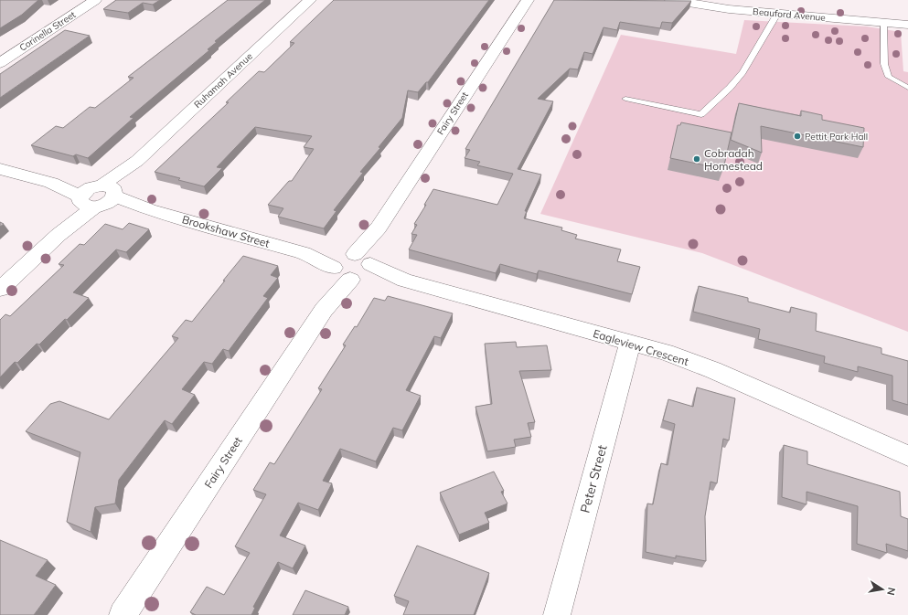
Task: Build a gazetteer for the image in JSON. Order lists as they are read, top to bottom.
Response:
{
  "streets": {
    "street": [
      "Beauford Avenue",
      "Corinella Street",
      "Ruhamah Avenue",
      "Fairy Street",
      "Brookshaw Street",
      "Eagleview Crescent",
      "Peter Street"
    ]
  },
  "crossings": [
    ["Ruhamah Avenue", "Brookshaw Street"],
    ["Fairy Street", "Brookshaw Street"],
    ["Fairy Street", "Eagleview Crescent"],
    ["Brookshaw Street", "Eagleview Crescent"],
    ["Eagleview Crescent", "Peter Street"]
  ],
  "places": ["Pettit Park Hall", "Cobradah Homestead"],
  "north": "right"
}
